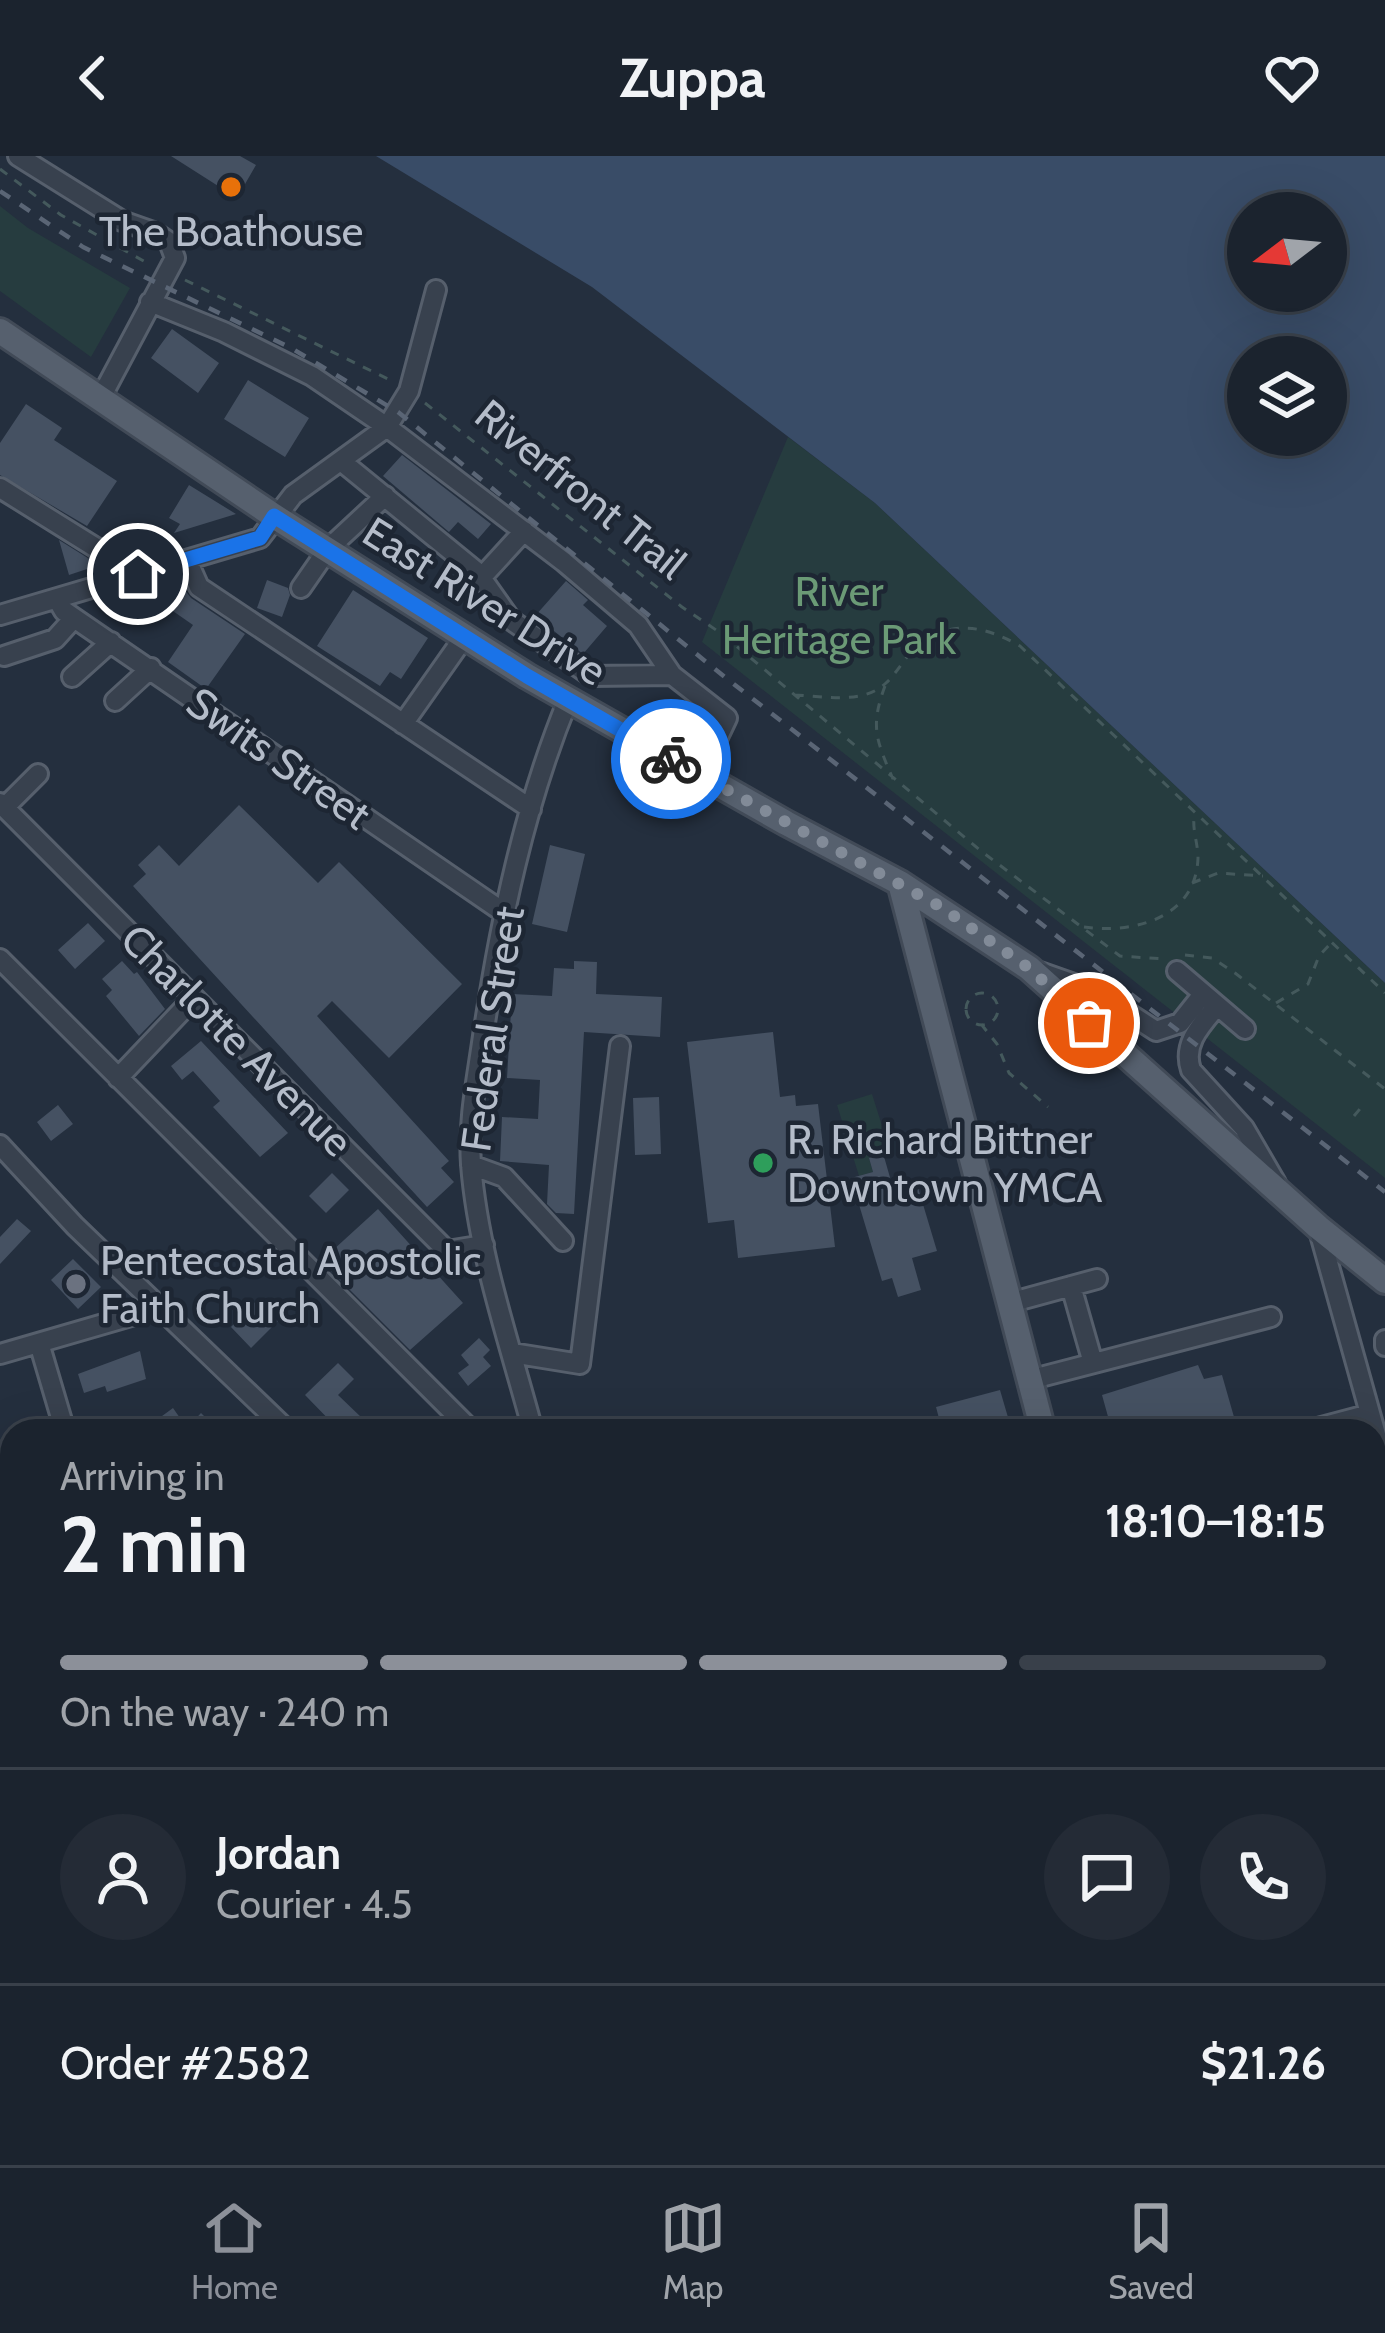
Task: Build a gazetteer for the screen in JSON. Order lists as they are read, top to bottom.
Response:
{
  "streets": {
    "main road": ["East River Drive"],
    "street": ["Swits Street", "Federal Street", "Charlotte Avenue"],
    "path": ["Riverfront Trail"]
  },
  "crossings": [
    ["East River Drive", "Federal Street"],
    ["Swits Street", "Federal Street"],
    ["Federal Street", "Charlotte Avenue"]
  ],
  "parks": ["River Heritage Park"],
  "places": ["The Boathouse", "R. Richard Bittner Downtown YMCA", "Pentecostal Apostolic Faith Church"],
  "north": "left",
  "page": {
    "header": "Zuppa",
    "heading": ["2 min", "Arriving in", "18:10–18:15"],
    "panel": [
      "Jordan",
      "Courier · 4.5",
      "Order #2582",
      "$21.26"
    ],
    "bar": "On the way · 240 m",
    "tabs": ["Home", "Map", "Saved"]
  }
}
